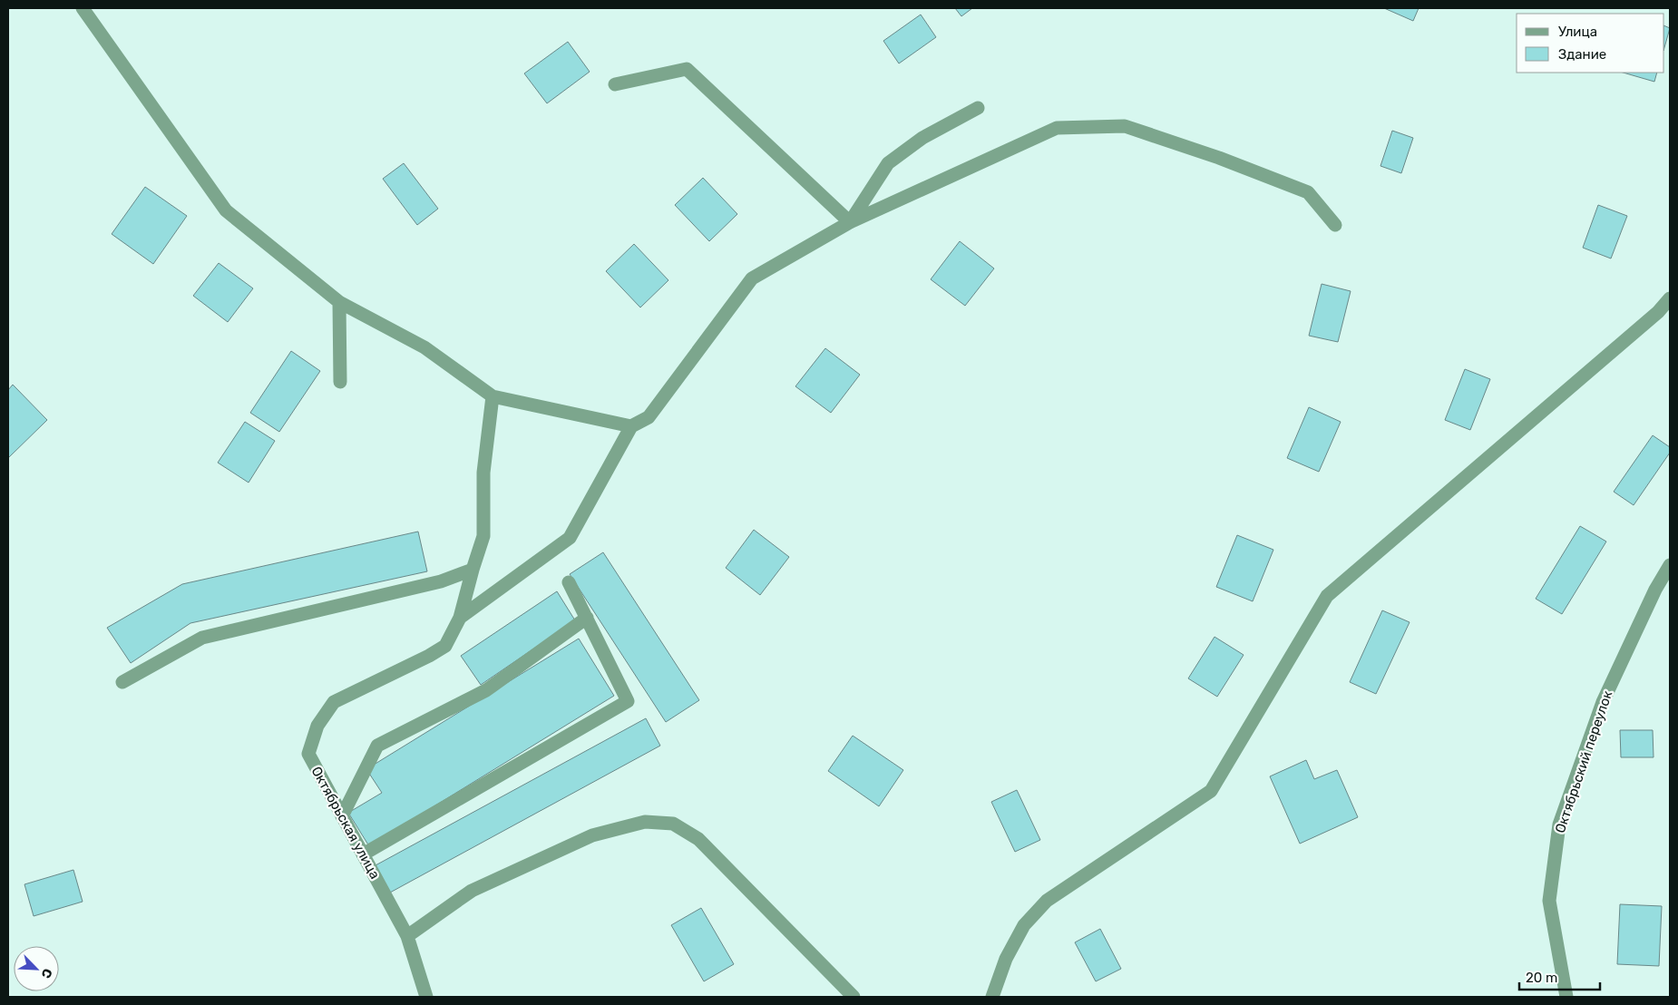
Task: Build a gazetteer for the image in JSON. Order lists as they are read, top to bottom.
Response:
{
  "streets": {
    "street": ["Октябрьский переулок", "Октябрьская улица"]
  },
  "legend": ["Улица", "Здание"],
  "scale_bar": "20 m",
  "north": "bottom right"
}
